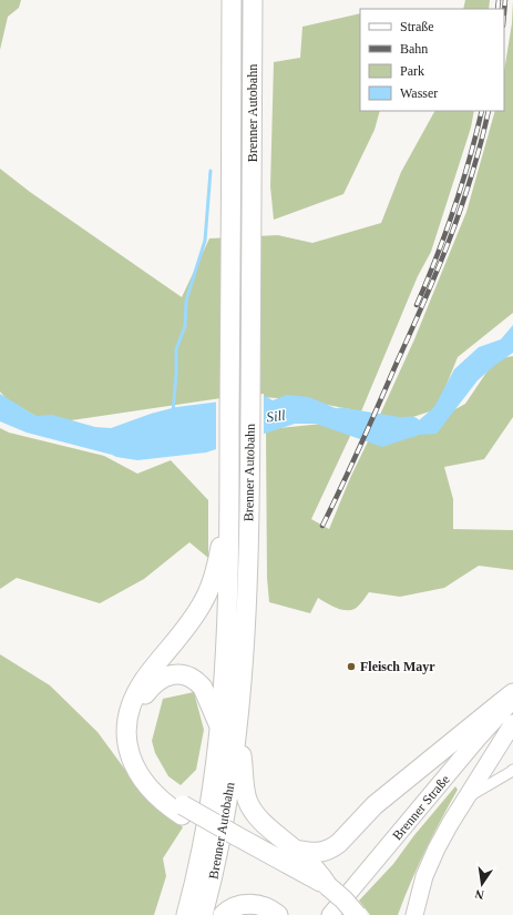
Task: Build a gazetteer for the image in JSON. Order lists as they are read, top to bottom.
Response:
{
  "streets": {
    "highway": ["Brenner Autobahn"],
    "main road": ["Brenner Straße"]
  },
  "water": ["Sill"],
  "places": ["Fleisch Mayr"],
  "legend": [
    "Straße",
    "Bahn",
    "Park",
    "Wasser"
  ],
  "north": "bottom"
}
